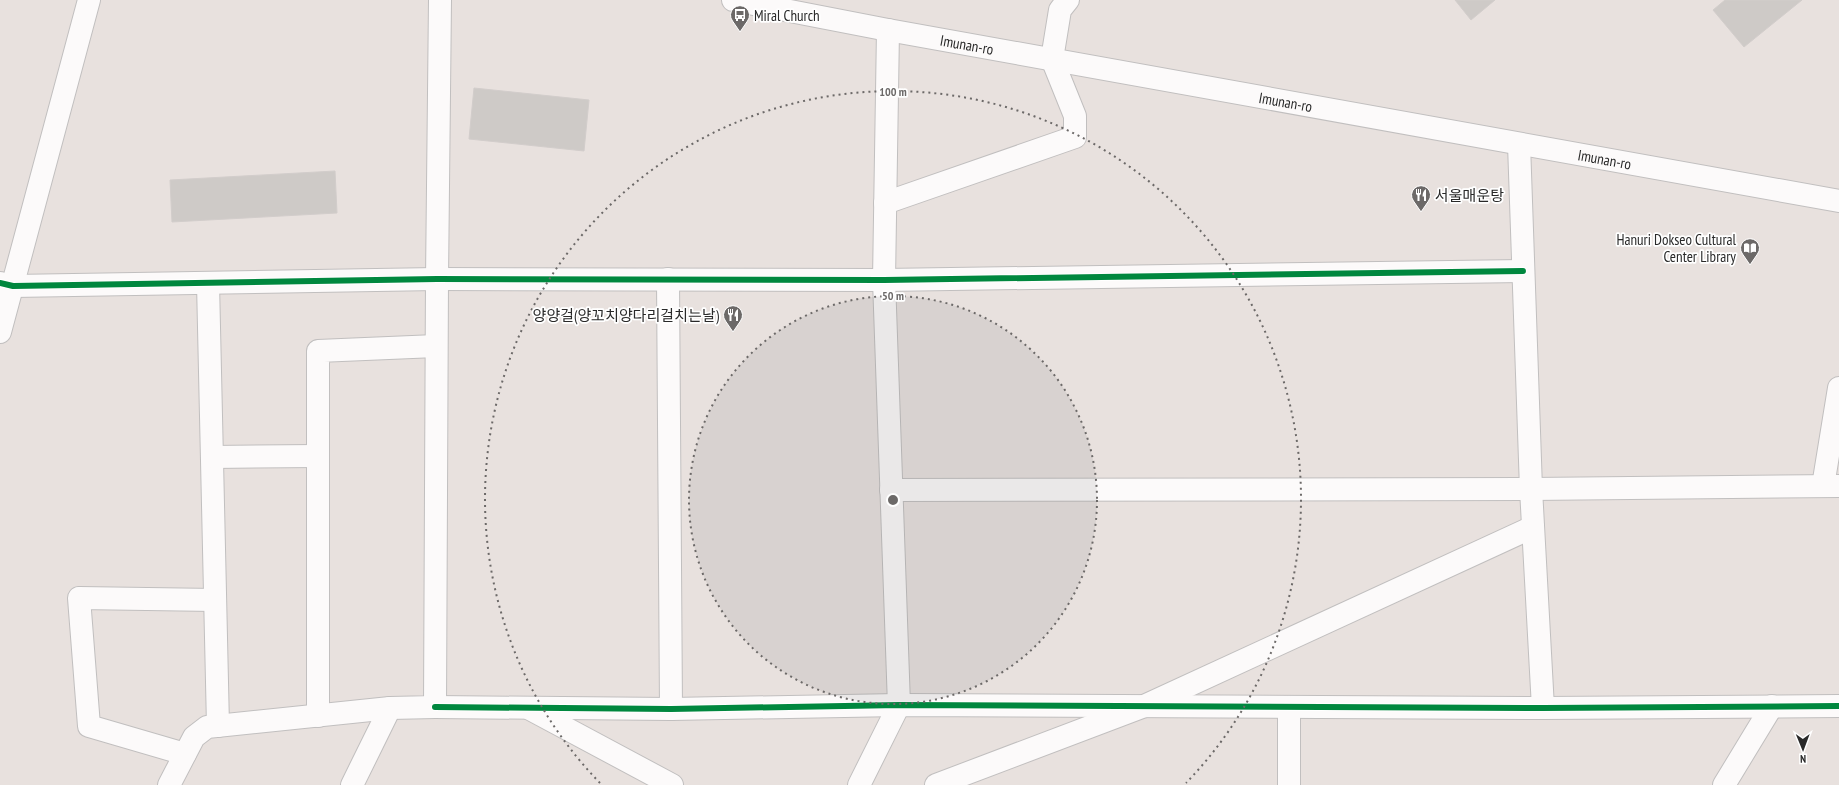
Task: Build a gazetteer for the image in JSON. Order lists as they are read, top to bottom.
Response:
{
  "streets": {
    "street": ["Imunan-ro"]
  },
  "places": {
    "bus stop": ["Miral Church"],
    "restaurant": ["서울매운탕", "양양걸(양꼬치양다리걸치는날)"],
    "library": ["Hanuri Dokseo Cultural Center Library"]
  },
  "north": "bottom",
  "rings": ["100 m", "50 m"]
}
